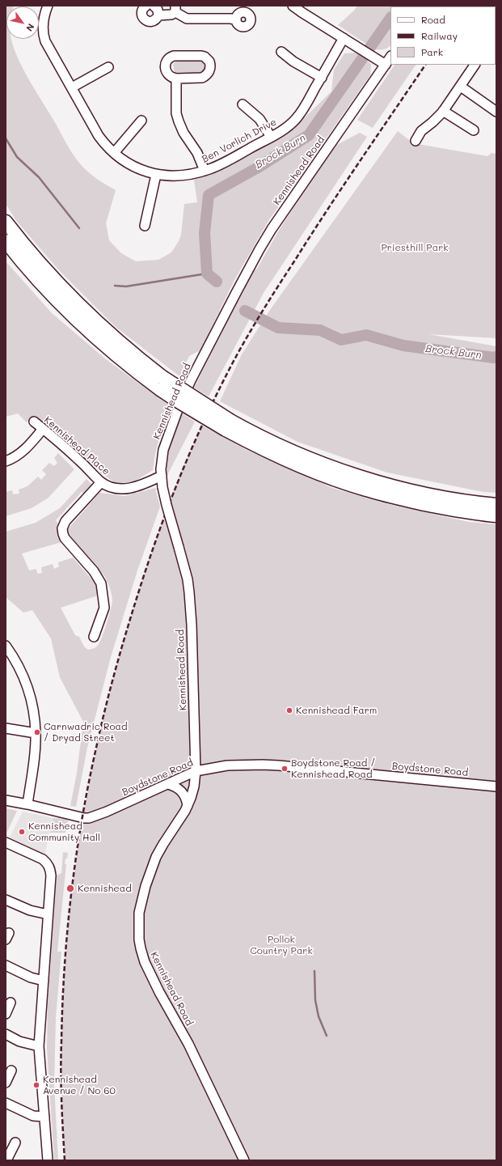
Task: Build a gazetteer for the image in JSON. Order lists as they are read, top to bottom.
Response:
{
  "streets": {
    "street": [
      "Ben Vorlich Drive",
      "Kennishead Road",
      "Kennishead Place",
      "Boydstone Road"
    ]
  },
  "crossings": [
    ["Kennishead Road", "Kennishead Place"],
    ["Kennishead Road", "Boydstone Road"]
  ],
  "water": ["Brock Burn"],
  "parks": ["Priesthill Park", "Pollok Country Park"],
  "places": [
    "Kennishead Farm",
    "Carnwadric Road / Dryad Street",
    "Boydstone Road / Kennishead Road",
    "Kennishead Community Hall",
    "Kennishead",
    "Kennishead Avenue / No 60"
  ],
  "legend": ["Road", "Railway", "Park"],
  "north": "bottom right"
}
